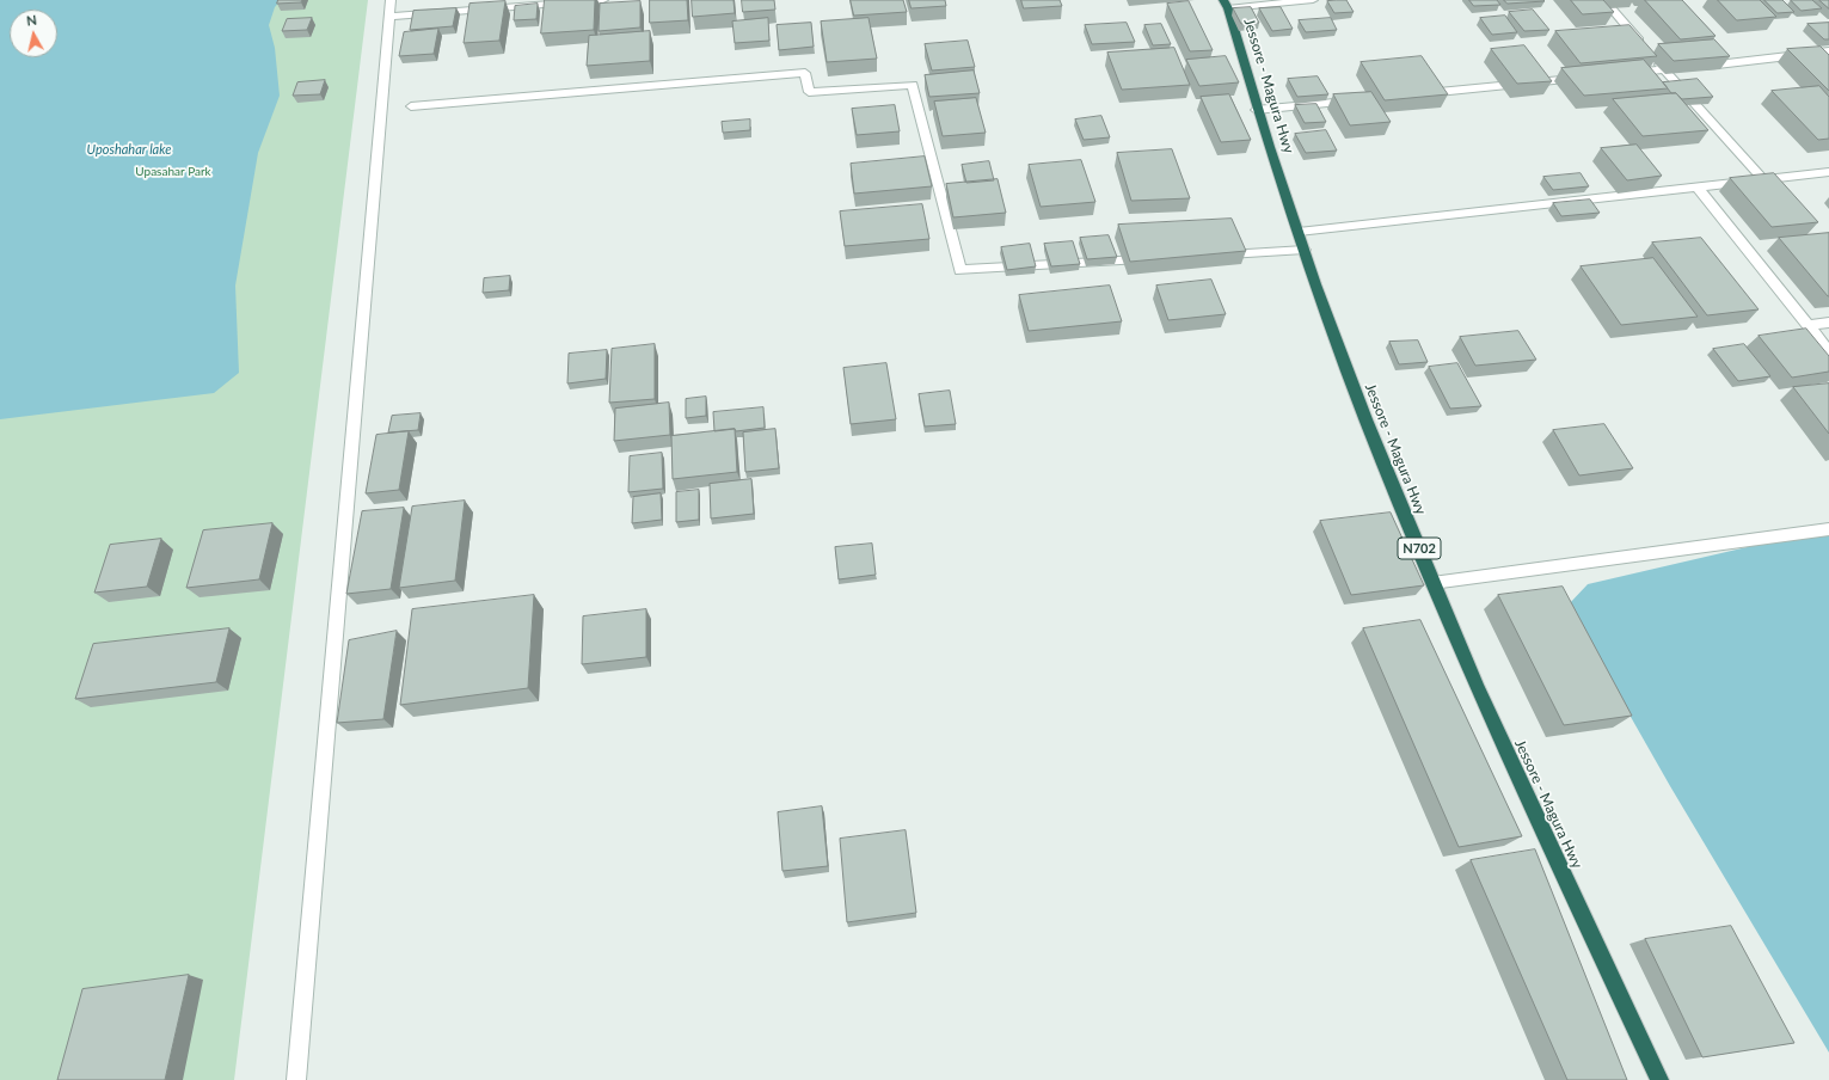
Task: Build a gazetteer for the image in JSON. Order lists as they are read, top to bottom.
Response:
{
  "streets": {
    "highway": ["Jessore - Magura Hwy", "N702"]
  },
  "water": ["Uposhahar lake"],
  "parks": ["Upasahar Park"],
  "north": "top"
}
